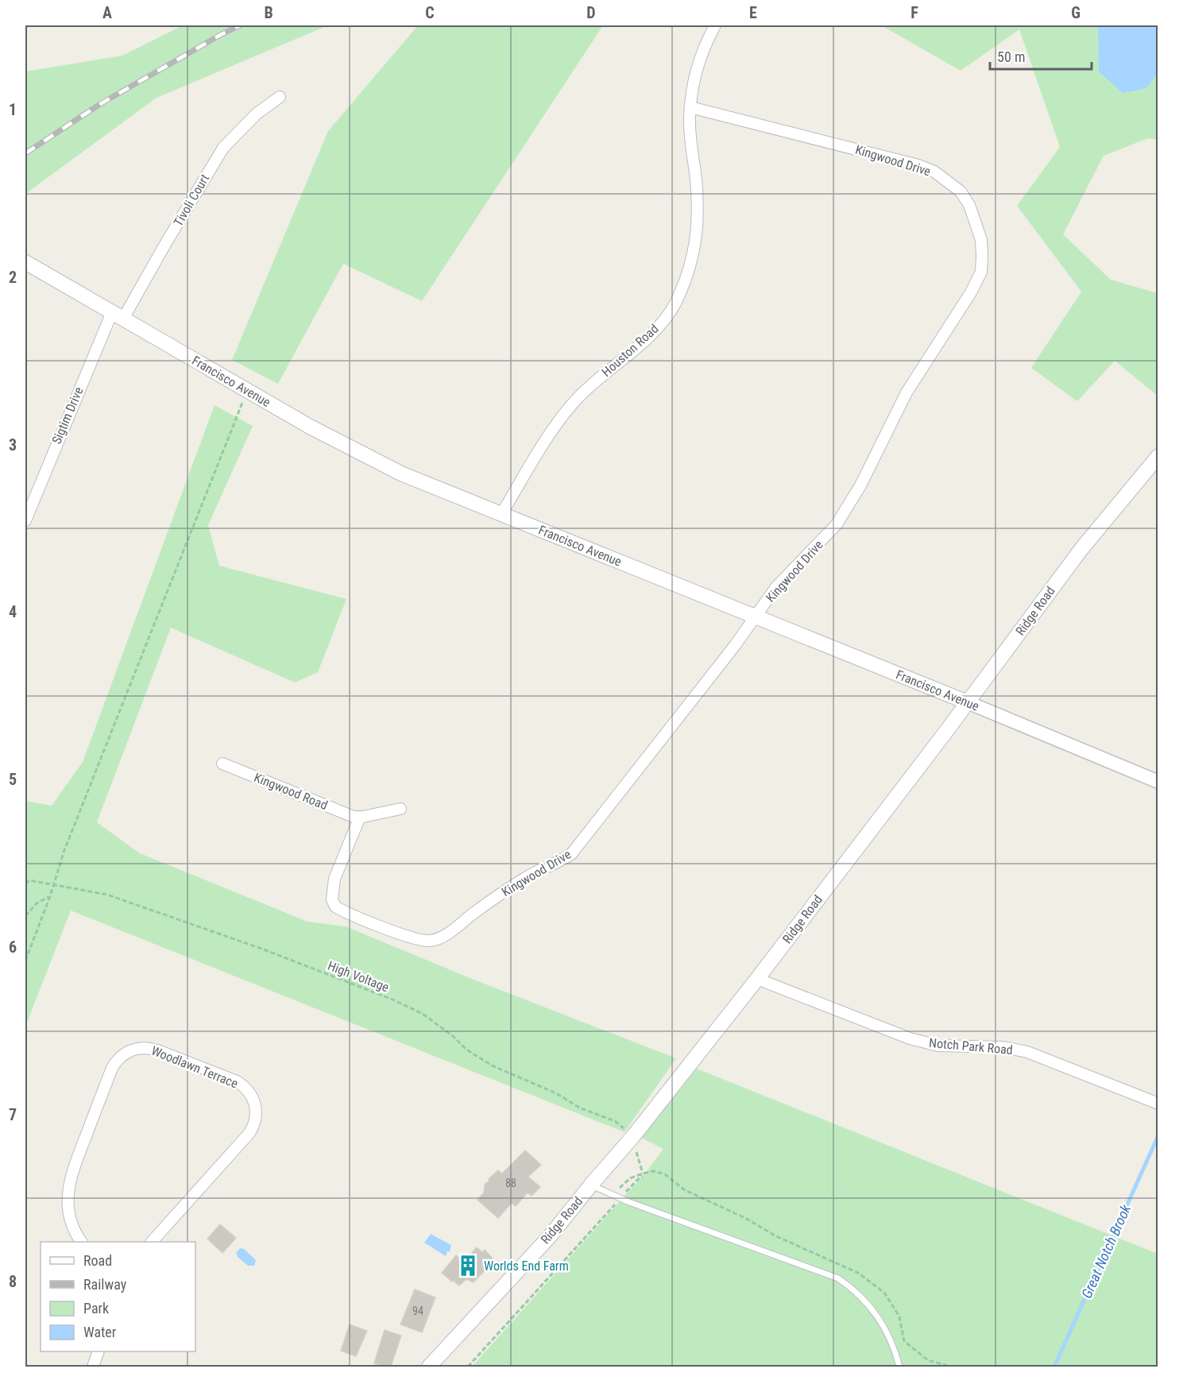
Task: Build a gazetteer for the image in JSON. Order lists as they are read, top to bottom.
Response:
{
  "streets": {
    "main road": ["Francisco Avenue", "Ridge Road"],
    "street": [
      "Kingwood Drive",
      "Tivoli Court",
      "Houston Road",
      "Sigtim Drive",
      "Kingwood Road",
      "Notch Park Road",
      "Woodlawn Terrace"
    ],
    "path": ["High Voltage"]
  },
  "crossings": [
    ["Kingwood Drive", "Houston Road"],
    ["Kingwood Drive", "Francisco Avenue"],
    ["Kingwood Drive", "Kingwood Road"],
    ["Tivoli Court", "Francisco Avenue"],
    ["Tivoli Court", "Sigtim Drive"],
    ["Houston Road", "Francisco Avenue"],
    ["Francisco Avenue", "Sigtim Drive"],
    ["Francisco Avenue", "Ridge Road"],
    ["Ridge Road", "High Voltage"],
    ["Ridge Road", "Notch Park Road"]
  ],
  "water": ["Great Notch Brook"],
  "places": {
    "building": ["Worlds End Farm"]
  },
  "house_numbers": ["88", "94"],
  "legend": [
    "Road",
    "Railway",
    "Park",
    "Water"
  ],
  "scale_bar": "50 m",
  "grid": {
    "columns": [
      "A",
      "B",
      "C",
      "D",
      "E",
      "F",
      "G"
    ],
    "rows": [
      "1",
      "2",
      "3",
      "4",
      "5",
      "6",
      "7",
      "8"
    ]
  }
}
